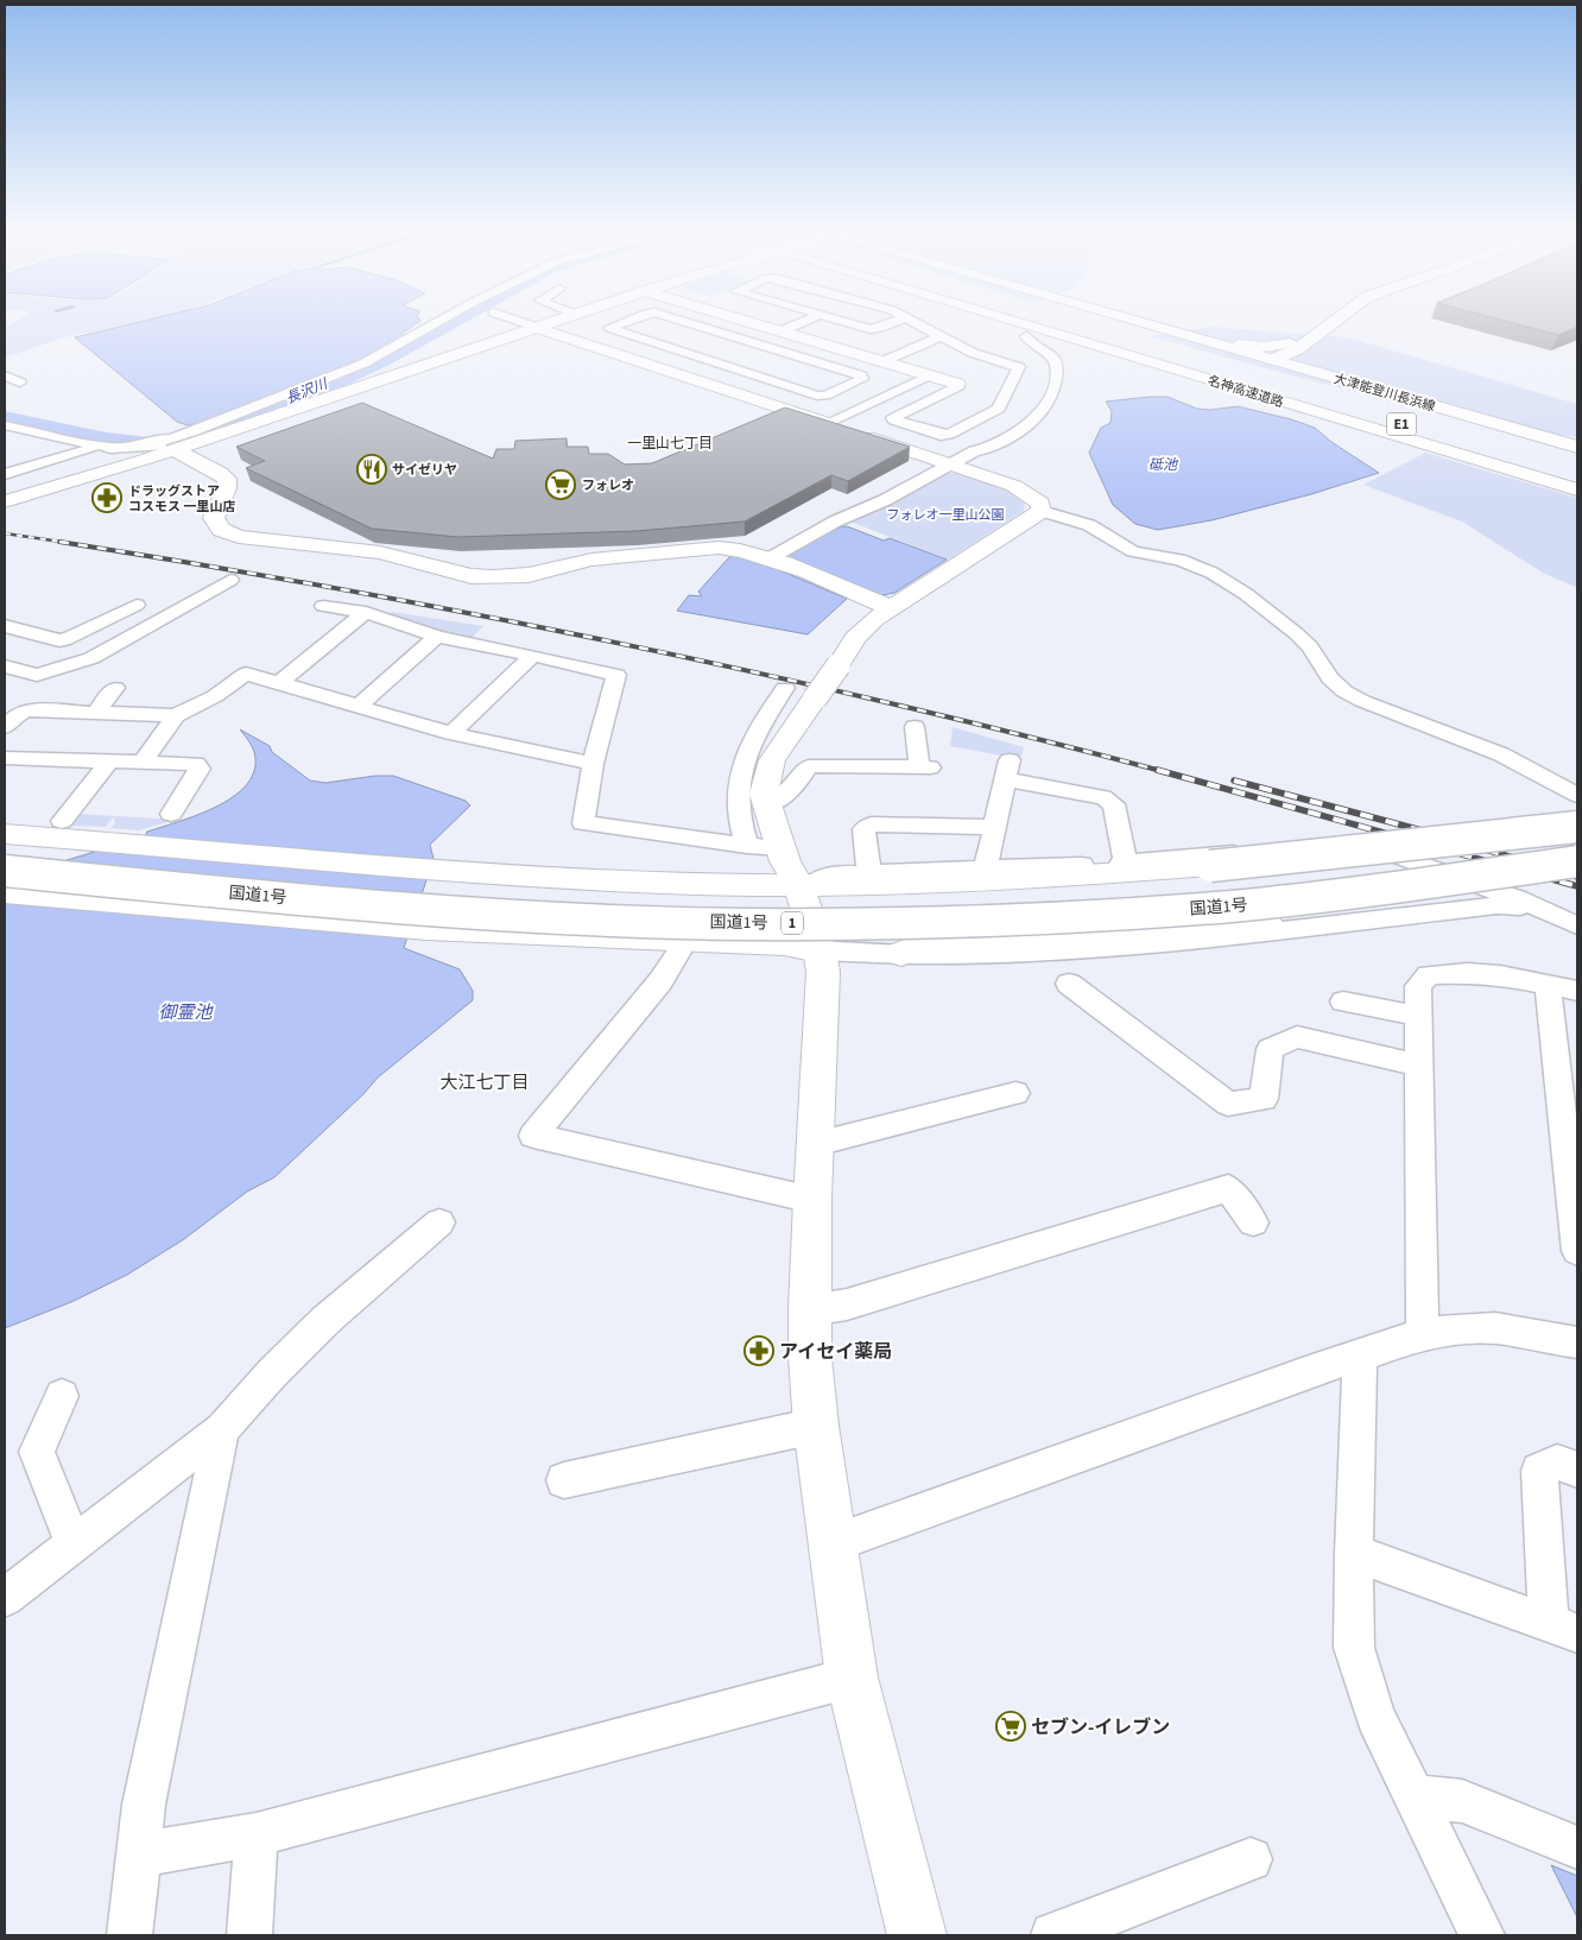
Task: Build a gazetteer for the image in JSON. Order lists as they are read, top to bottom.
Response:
{
  "streets": {
    "main road": [
      "名神高速道路",
      "大津能登川長浜線",
      "E1",
      "国道1号",
      "1"
    ]
  },
  "districts": ["一里山七丁目", "大江七丁目"],
  "water": ["長沢川", "砥池", "御霊池"],
  "parks": ["フォレオ一里山公園"],
  "places": {
    "restaurant": ["サイゼリヤ"],
    "supermarket": ["フォレオ", "セブン-イレブン"],
    "pharmacy": ["ドラッグストア コスモス 一里山店", "アイセイ薬局"]
  }
}
